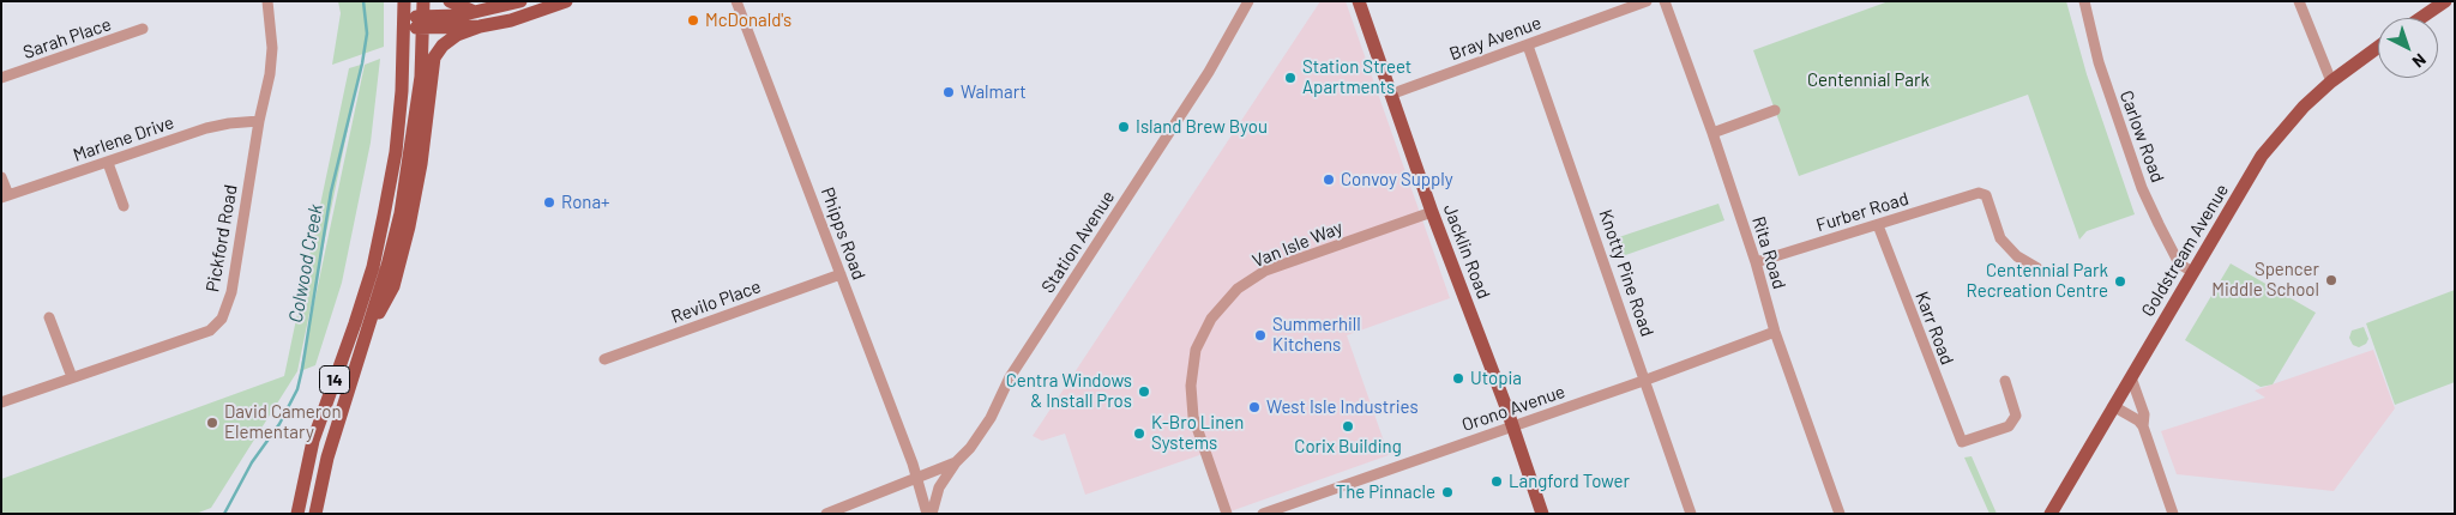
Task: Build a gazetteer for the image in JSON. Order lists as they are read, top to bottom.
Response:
{
  "streets": {
    "main road": ["Goldstream Avenue", "Jacklin Road", "14"],
    "street": [
      "Sarah Place",
      "Bray Avenue",
      "Carlow Road",
      "Marlene Drive",
      "Furber Road",
      "Phipps Road",
      "Pickford Road",
      "Station Avenue",
      "Van Isle Way",
      "Rita Road",
      "Knotty Pine Road",
      "Revilo Place",
      "Karr Road",
      "Orono Avenue"
    ]
  },
  "crossings": [
    ["Bray Avenue", "Jacklin Road"],
    ["Bray Avenue", "Knotty Pine Road"],
    ["Carlow Road", "Goldstream Avenue"],
    ["Marlene Drive", "Pickford Road"],
    ["Furber Road", "Rita Road"],
    ["Furber Road", "Karr Road"],
    ["Phipps Road", "Station Avenue"],
    ["Phipps Road", "Revilo Place"],
    ["Van Isle Way", "Jacklin Road"],
    ["Jacklin Road", "Orono Avenue"],
    ["Rita Road", "Orono Avenue"],
    ["Knotty Pine Road", "Orono Avenue"]
  ],
  "water": ["Colwood Creek"],
  "parks": ["Centennial Park"],
  "places": [
    "McDonald's",
    "Station Street Apartments",
    "Walmart",
    "Island Brew Byou",
    "Convoy Supply",
    "Rona+",
    "Spencer Middle School",
    "Centennial Park Recreation Centre",
    "Summerhill Kitchens",
    "Utopia",
    "Centra Windows & Install Pros",
    "West Isle Industries",
    "David Cameron Elementary",
    "Corix Building",
    "K-Bro Linen Systems",
    "Langford Tower",
    "The Pinnacle"
  ],
  "north": "bottom right"
}
